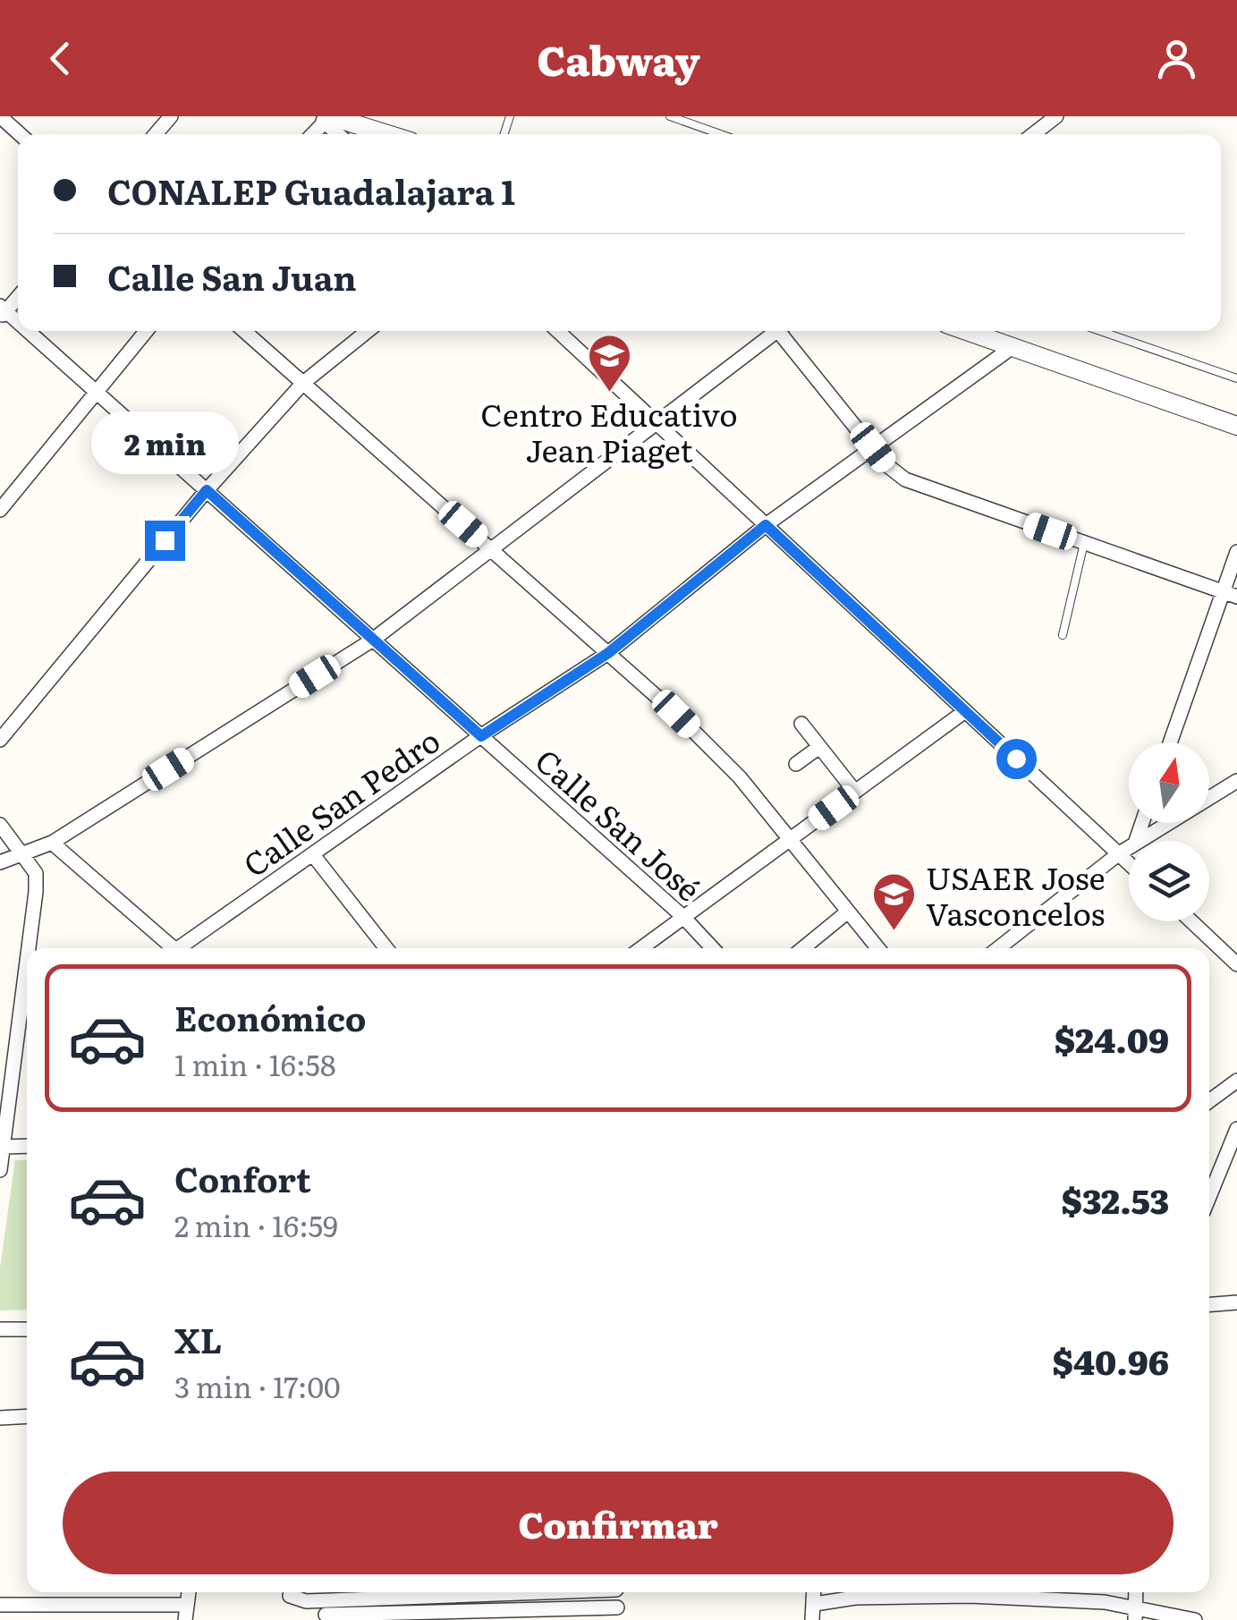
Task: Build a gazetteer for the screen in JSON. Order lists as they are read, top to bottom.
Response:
{
  "streets": {
    "street": ["Calle San Pedro", "Calle San José"]
  },
  "crossings": [
    ["Calle San Pedro", "Calle San José"]
  ],
  "places": {
    "school or university": ["Centro Educativo Jean Piaget", "USAER Jose Vasconcelos"]
  },
  "north": "top",
  "page": {
    "header": "Cabway",
    "banner": ["CONALEP Guadalajara 1", "Calle San Juan"],
    "bubble": "2 min",
    "list": [
      {
        "name": "Económico",
        "note": "1 min · 16:58",
        "value": "$24.09"
      },
      {
        "name": "Confort",
        "note": "2 min · 16:59",
        "value": "$32.53"
      },
      {
        "name": "XL",
        "note": "3 min · 17:00",
        "value": "$40.96"
      }
    ],
    "buttons": "Confirmar"
  }
}
